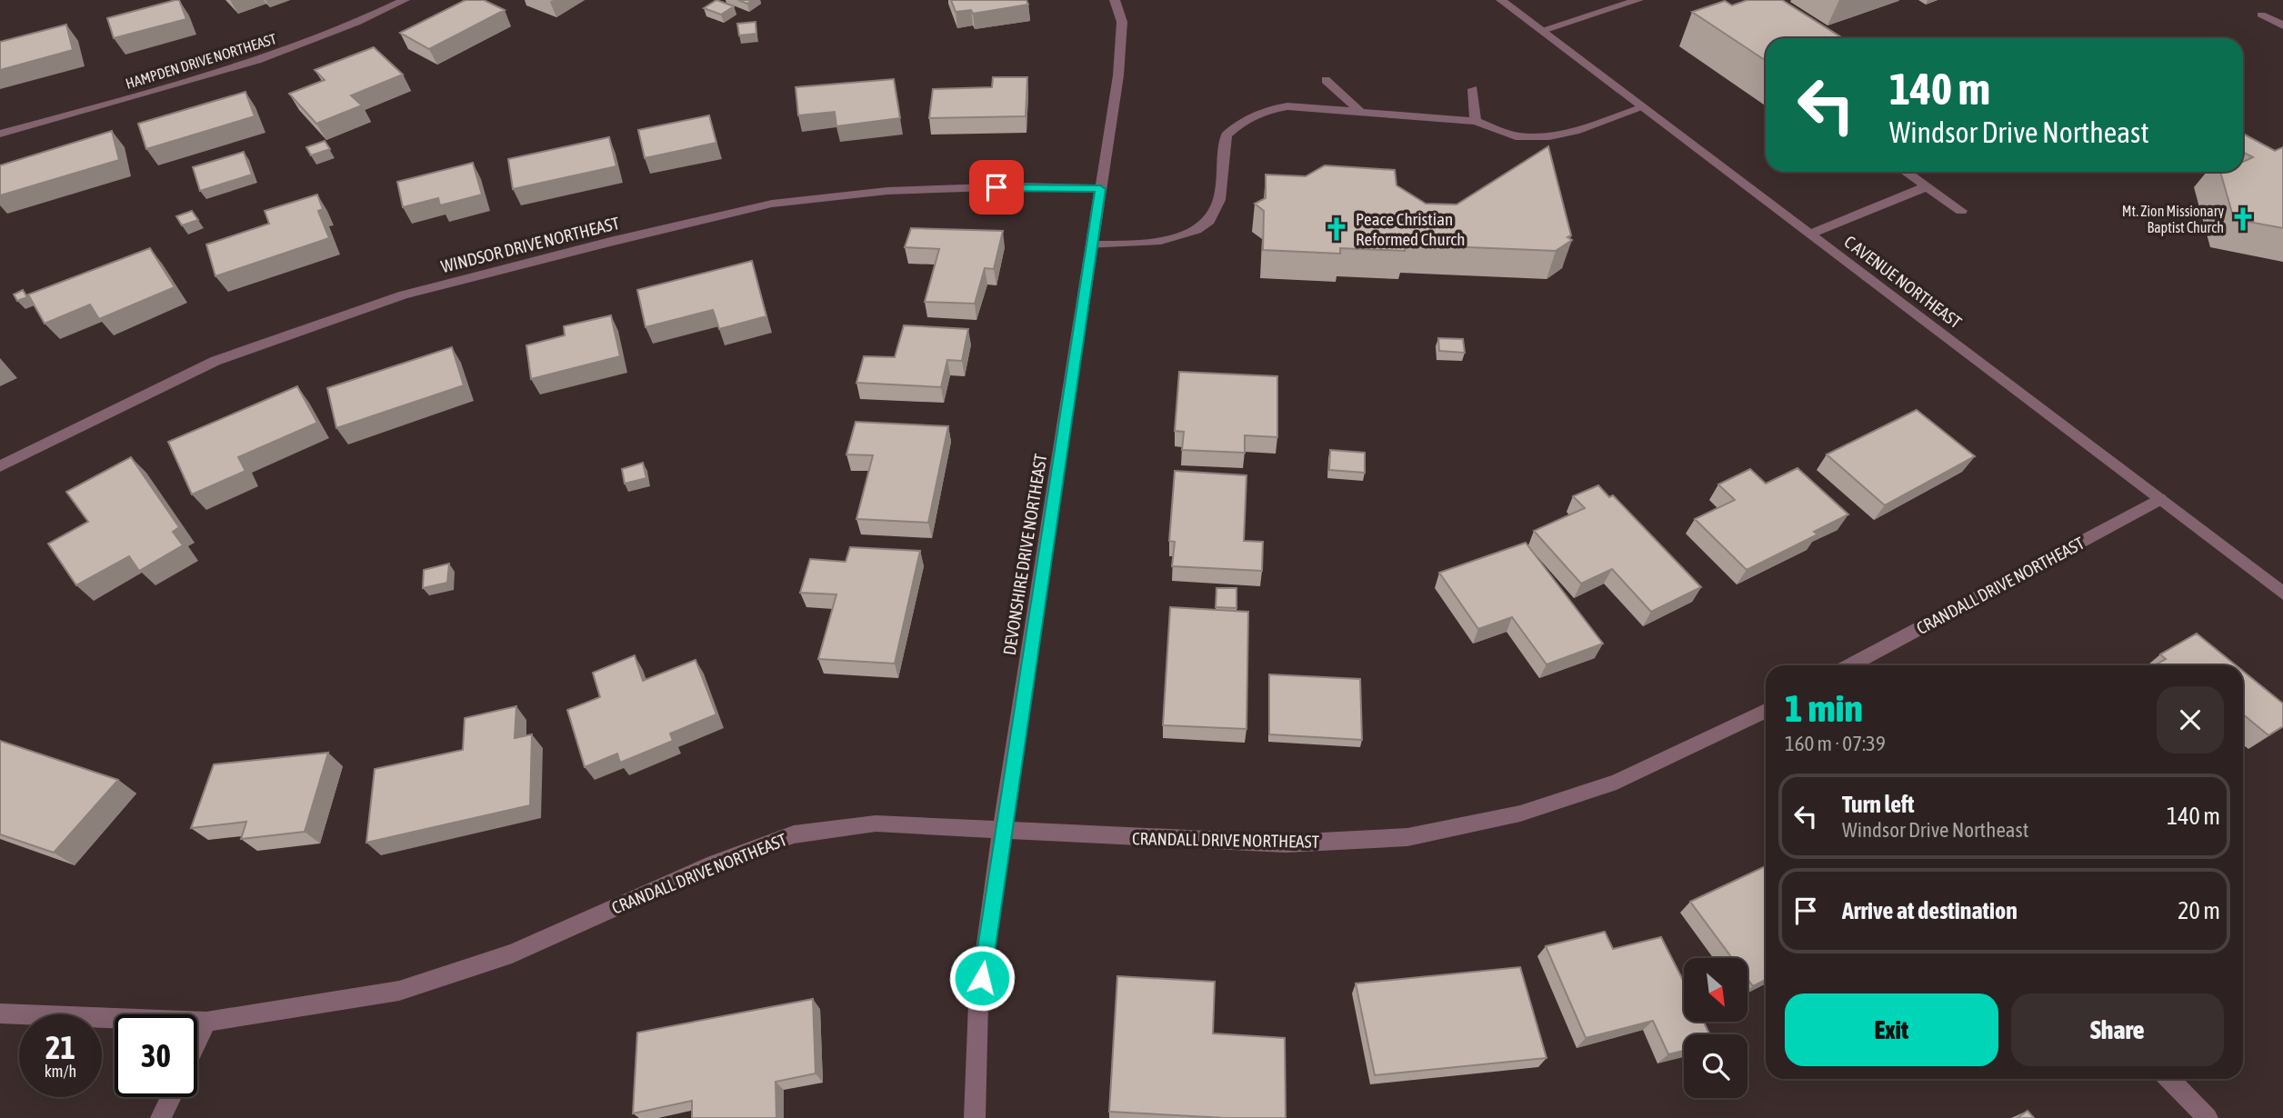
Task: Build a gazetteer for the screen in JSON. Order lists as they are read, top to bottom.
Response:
{
  "streets": {
    "street": [
      "HAMPDEN DRIVE NORTHEAST",
      "WINDSOR DRIVE NORTHEAST",
      "C AVENUE NORTHEAST",
      "DEVONSHIRE DRIVE NORTHEAST",
      "CRANDALL DRIVE NORTHEAST"
    ]
  },
  "crossings": [
    ["WINDSOR DRIVE NORTHEAST", "DEVONSHIRE DRIVE NORTHEAST"],
    ["C AVENUE NORTHEAST", "CRANDALL DRIVE NORTHEAST"],
    ["DEVONSHIRE DRIVE NORTHEAST", "CRANDALL DRIVE NORTHEAST"]
  ],
  "places": {
    "church": ["Mt. Zion Missionary Baptist Church", "Peace Christian Reformed Church"]
  },
  "north": "bottom right",
  "page": {
    "turn": ["140 m", "Windsor Drive Northeast"],
    "heading": ["1 min", "160 m · 07:39"],
    "list": [
      {
        "name": "Turn left",
        "note": "Windsor Drive Northeast",
        "value": "140 m"
      },
      {
        "name": "Arrive at destination",
        "value": "20 m"
      }
    ],
    "buttons": ["Exit", "Share"],
    "speed": "21 km/h",
    "limit": "30"
  }
}
